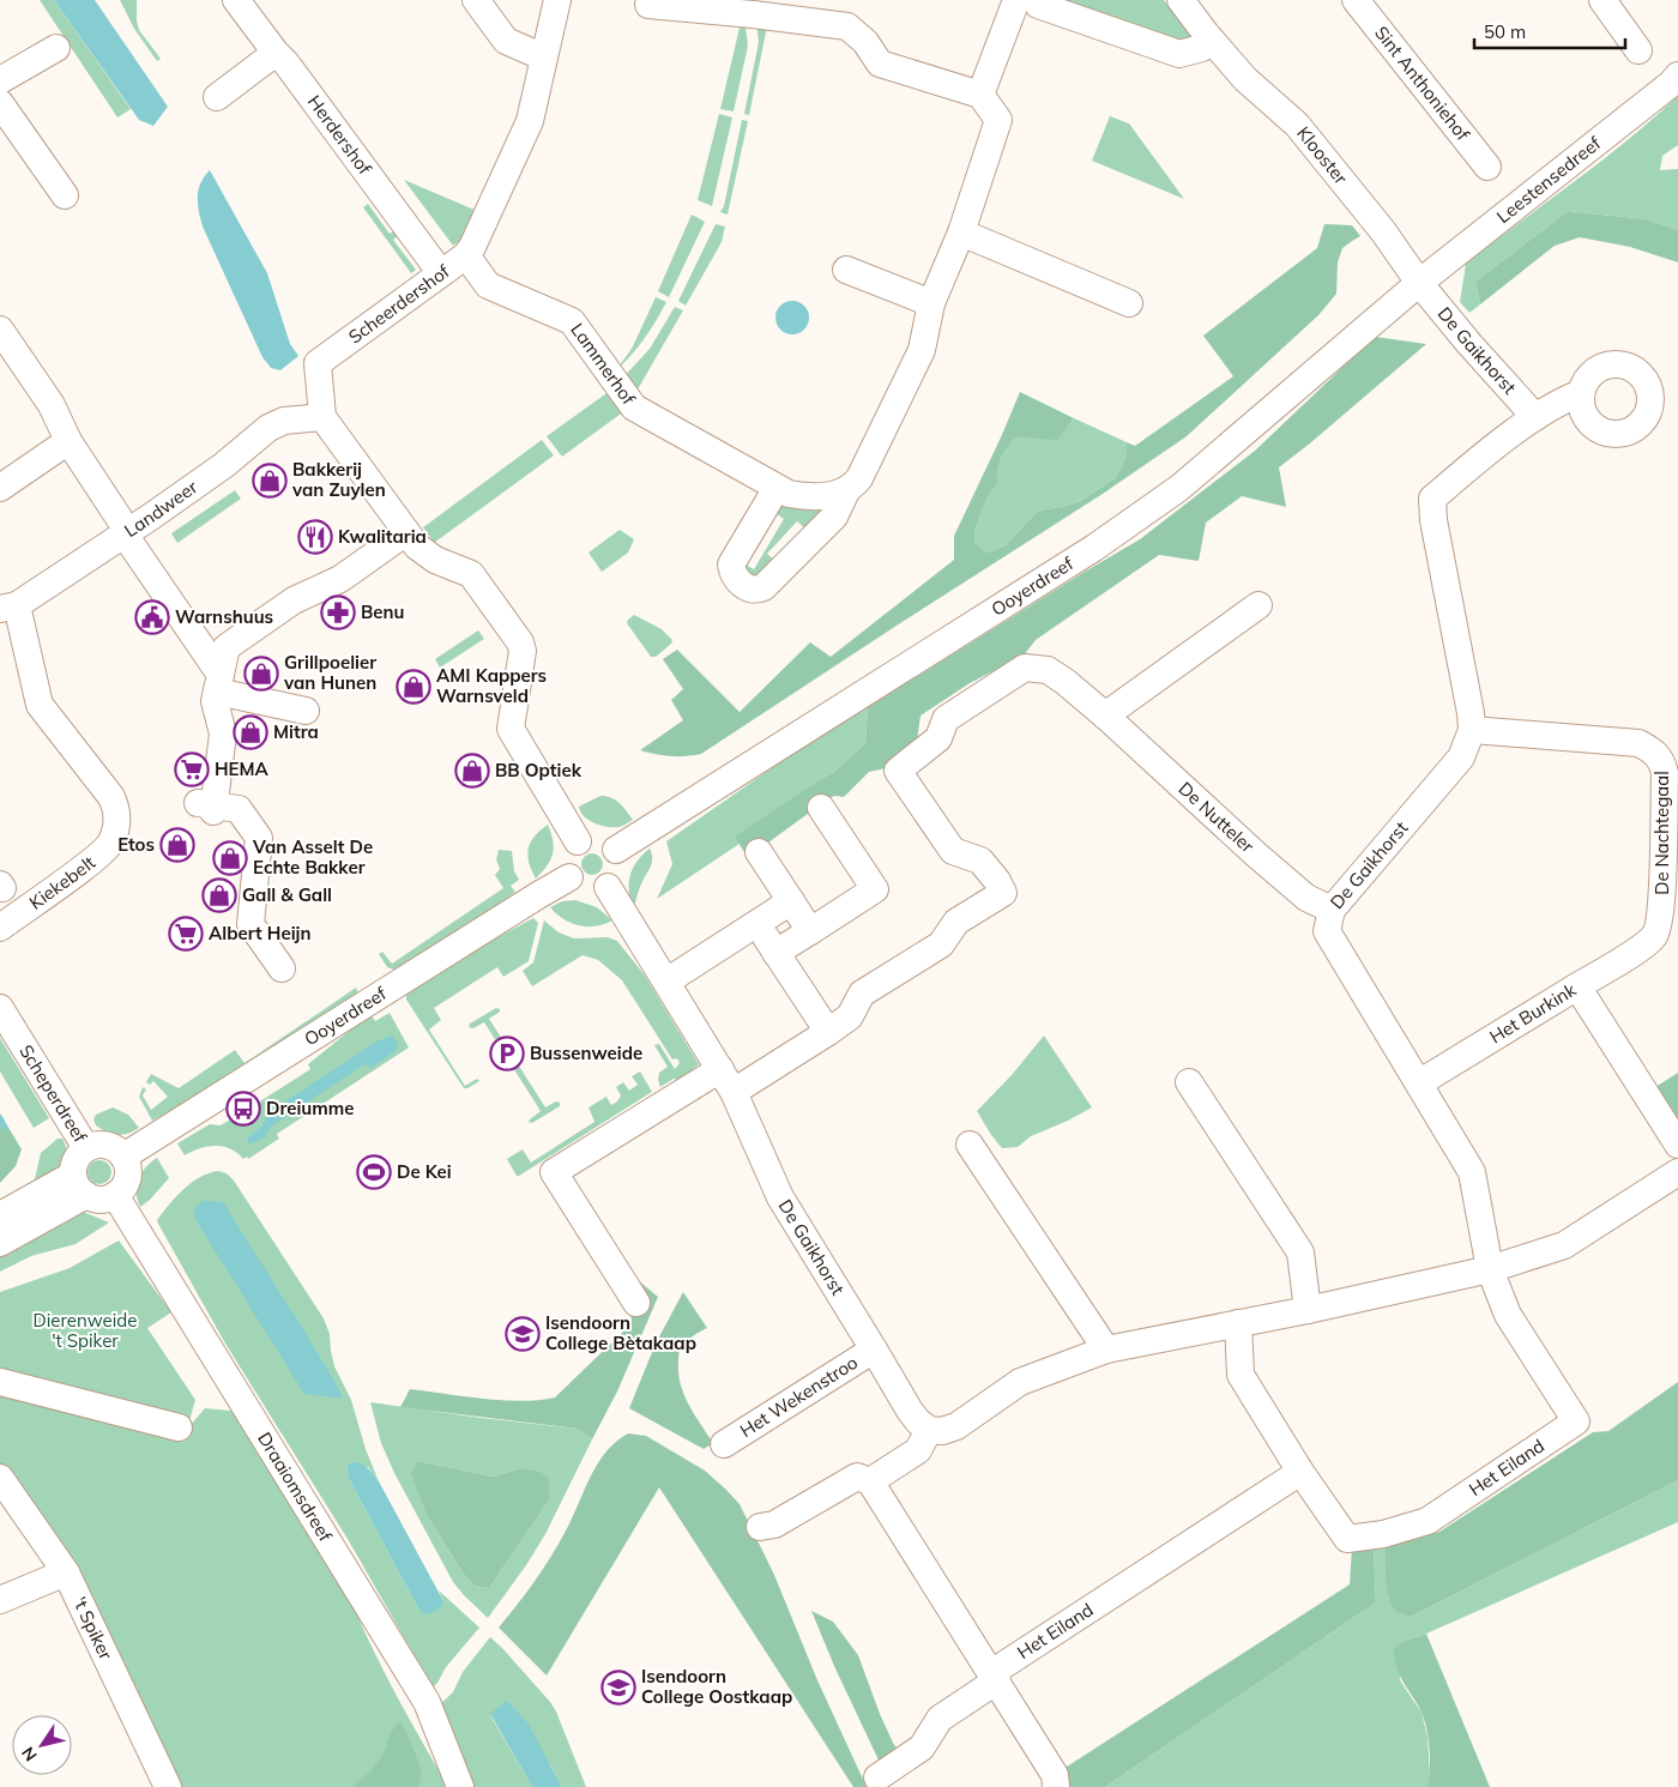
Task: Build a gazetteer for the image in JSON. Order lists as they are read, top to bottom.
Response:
{
  "streets": {
    "street": [
      "Sint Anthoniehof",
      "Herdershof",
      "Klooster",
      "Leestensedreef",
      "Scheerdershof",
      "De Gaikhorst",
      "Lammerhof",
      "Landweer",
      "Ooyerdreef",
      "De Nutteler",
      "De Nachtegaal",
      "Kiekebelt",
      "Het Burkink",
      "Scheperdreef",
      "Het Wekenstroo",
      "Het Eiland",
      "Draaiomsdreef",
      "'t Spiker"
    ]
  },
  "crossings": [
    ["Herdershof", "Scheerdershof"],
    ["Klooster", "Leestensedreef"],
    ["Klooster", "De Gaikhorst"],
    ["Klooster", "Ooyerdreef"],
    ["Leestensedreef", "De Gaikhorst"],
    ["Leestensedreef", "Ooyerdreef"],
    ["Scheerdershof", "Lammerhof"],
    ["Scheerdershof", "Landweer"],
    ["De Gaikhorst", "Ooyerdreef"],
    ["De Gaikhorst", "De Nutteler"],
    ["De Gaikhorst", "De Nachtegaal"],
    ["De Gaikhorst", "Het Burkink"],
    ["De Gaikhorst", "Het Wekenstroo"],
    ["De Gaikhorst", "Het Eiland"],
    ["Landweer", "Kiekebelt"],
    ["Ooyerdreef", "Scheperdreef"],
    ["Ooyerdreef", "Draaiomsdreef"],
    ["De Nachtegaal", "Het Burkink"],
    ["Scheperdreef", "Draaiomsdreef"]
  ],
  "parks": ["Dierenweide 't Spiker"],
  "places": {
    "shop": [
      "Bakkerij van Zuylen",
      "Grillpoelier van Hunen",
      "AMI Kappers Warnsveld",
      "Mitra",
      "BB Optiek",
      "Etos",
      "Van Asselt De Echte Bakker",
      "Gall & Gall"
    ],
    "restaurant": ["Kwalitaria"],
    "pharmacy": ["Benu"],
    "public building": ["Warnshuus"],
    "supermarket": ["HEMA", "Albert Heijn"],
    "parking": ["Bussenweide"],
    "bus stop": ["Dreiumme"],
    "sports": ["De Kei"],
    "school or university": ["Isendoorn College Bètakaap", "Isendoorn College Oostkaap"]
  },
  "scale_bar": "50 m",
  "north": "bottom left"
}
